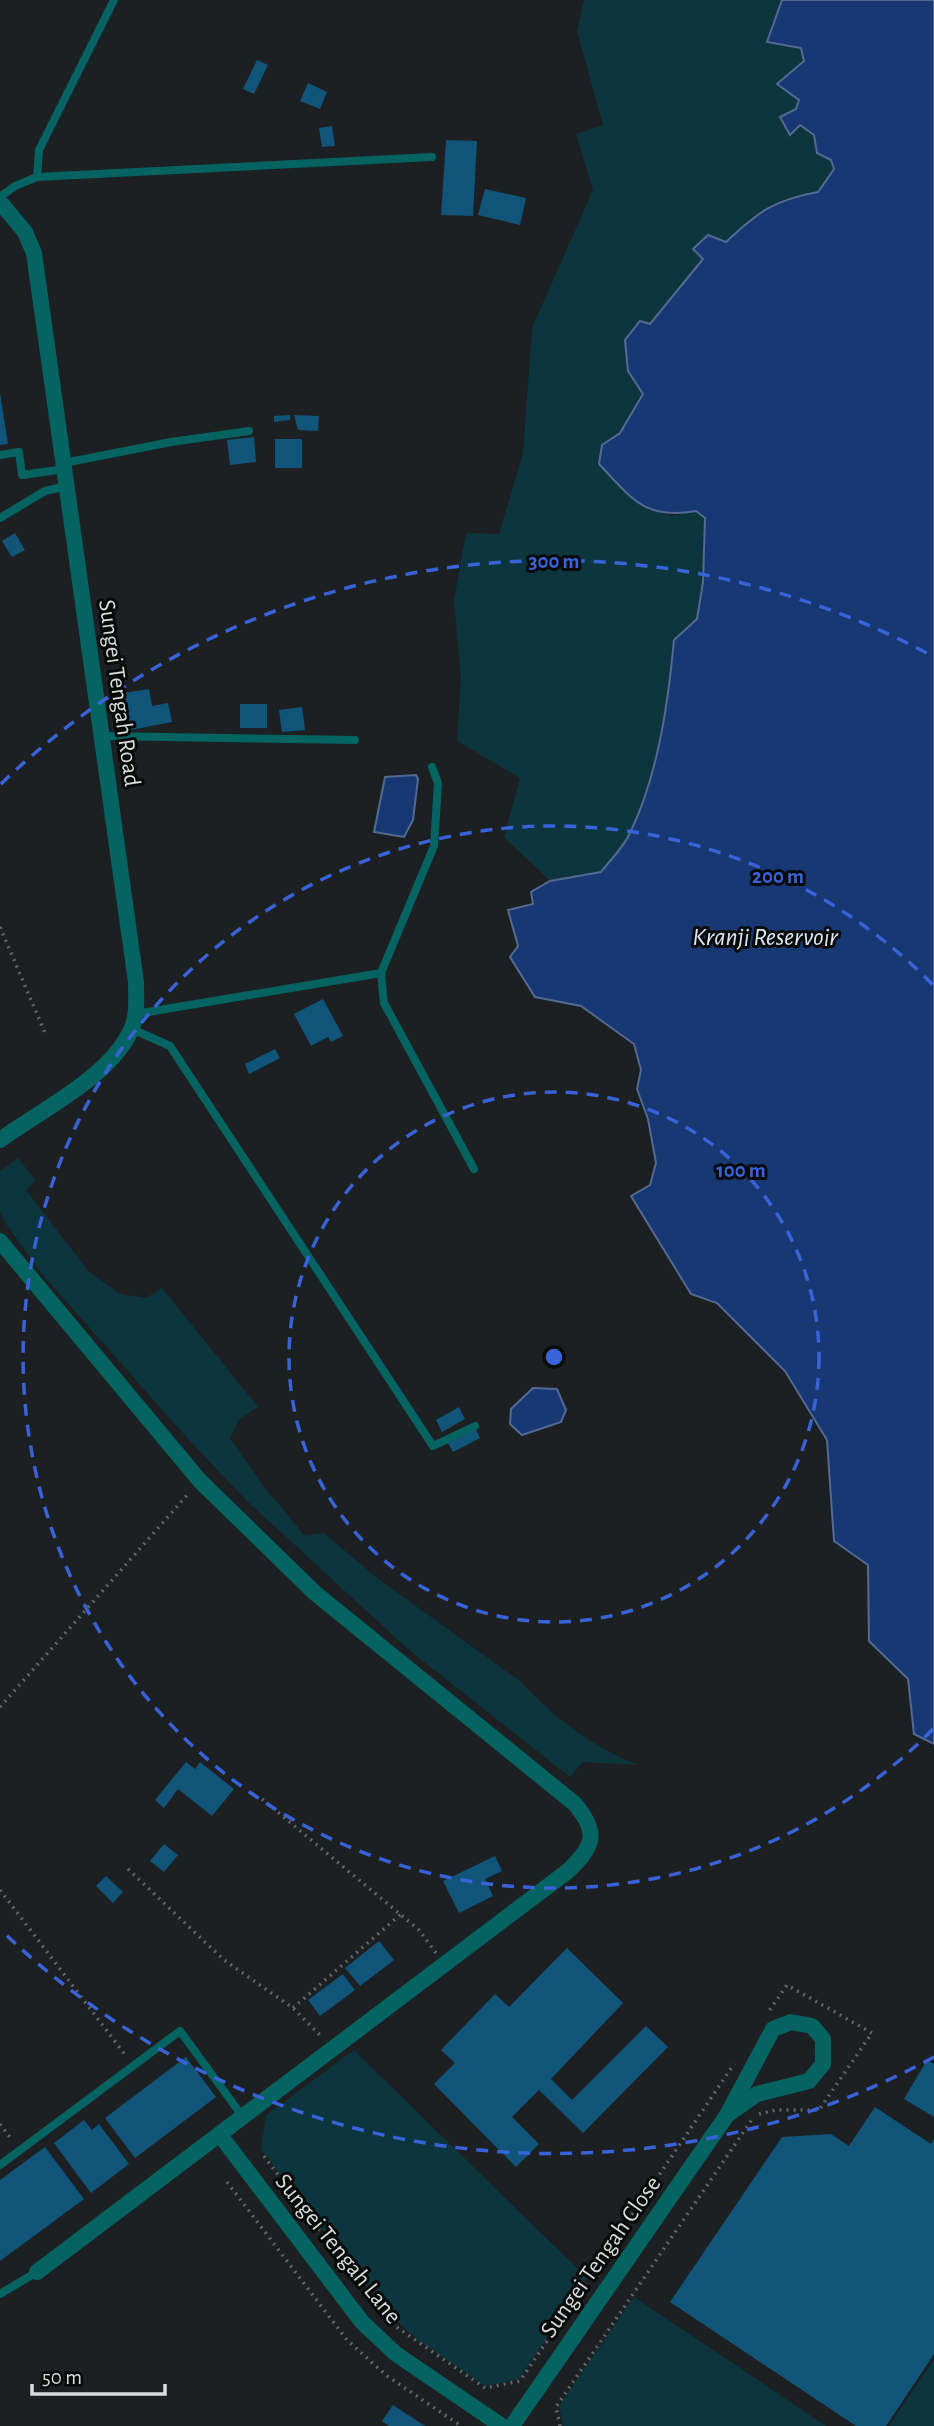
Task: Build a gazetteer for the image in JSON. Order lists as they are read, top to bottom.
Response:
{
  "streets": {
    "street": ["Sungei Tengah Road", "Sungei Tengah Lane", "Sungei Tengah Close"]
  },
  "water": ["Kranji Reservoir"],
  "scale_bar": "50 m",
  "rings": ["300 m", "200 m", "100 m"]
}
